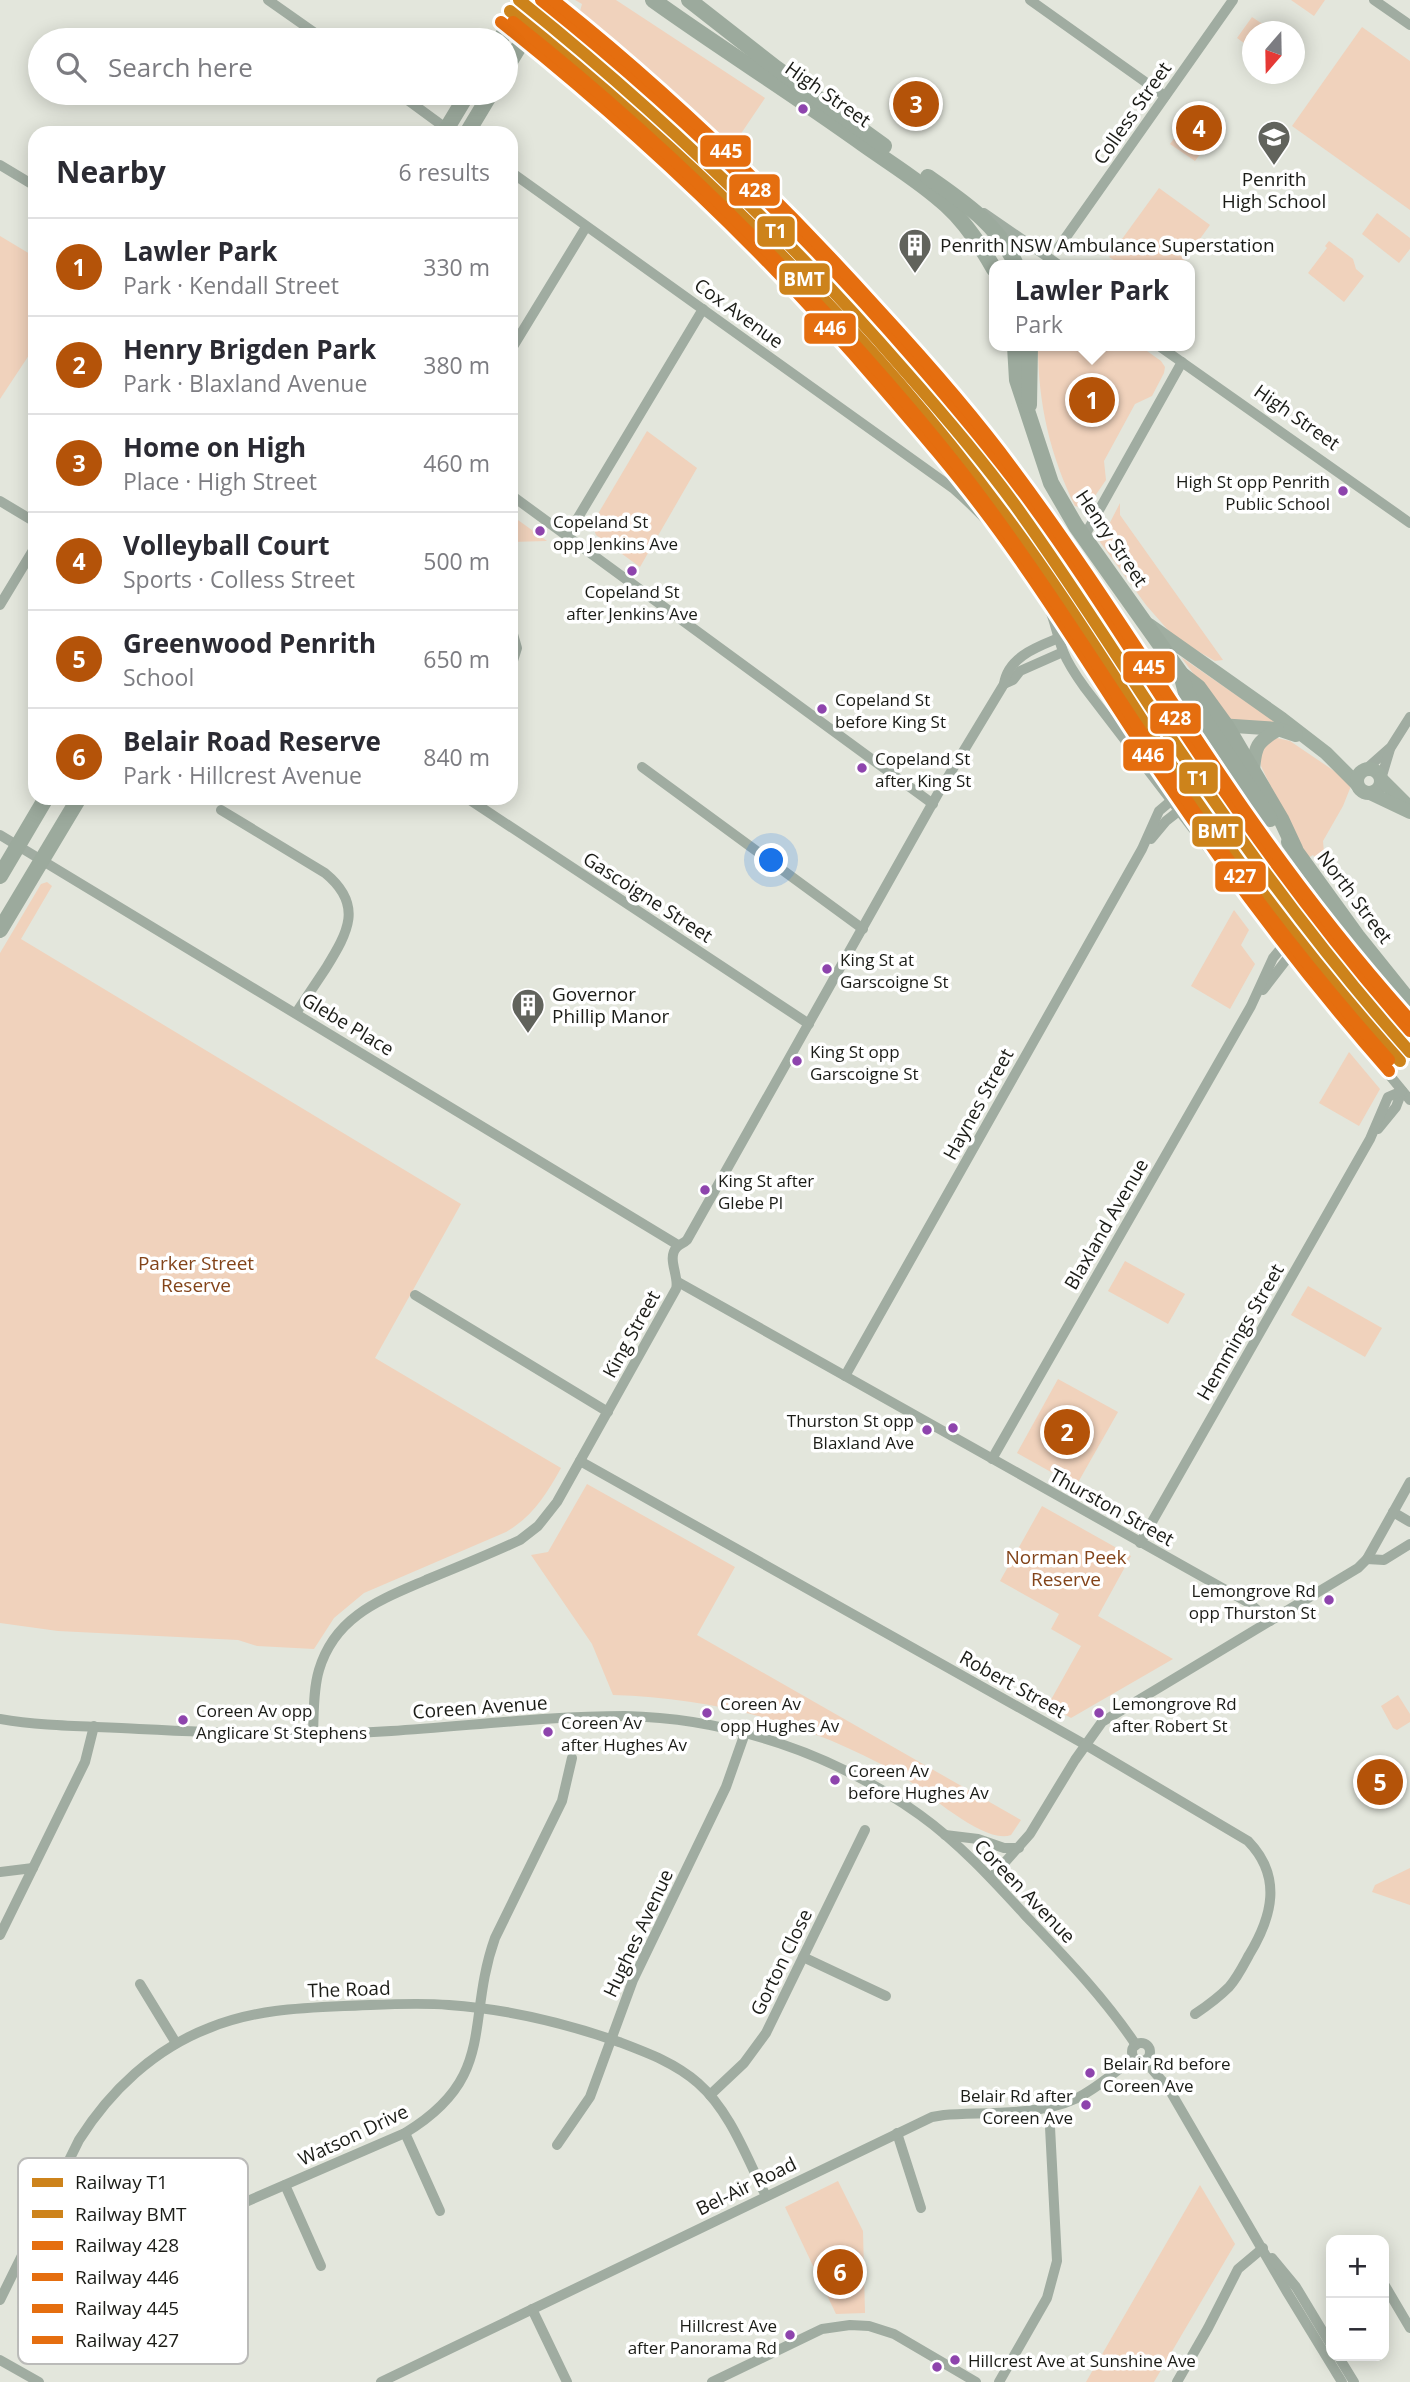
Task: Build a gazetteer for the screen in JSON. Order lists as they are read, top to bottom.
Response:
{
  "streets": {
    "highway": ["High Street", "Henry Street", "North Street"],
    "street": [
      "Colless Street",
      "Cox Avenue",
      "Gascoigne Street",
      "Glebe Place",
      "Haynes Street",
      "Blaxland Avenue",
      "Hemmings Street",
      "King Street",
      "Thurston Street",
      "Robert Street",
      "Coreen Avenue",
      "Hughes Avenue",
      "Gorton Close",
      "The Road",
      "Watson Drive",
      "Bel-Air Road"
    ]
  },
  "crossings": [
    ["Cox Avenue", "Haynes Street"],
    ["Cox Avenue", "Blaxland Avenue"],
    ["Cox Avenue", "Hemmings Street"],
    ["Henry Street", "North Street"],
    ["Glebe Place", "King Street"],
    ["Haynes Street", "Thurston Street"],
    ["Blaxland Avenue", "Thurston Street"],
    ["Hemmings Street", "Thurston Street"],
    ["King Street", "Thurston Street"],
    ["King Street", "Robert Street"],
    ["King Street", "Coreen Avenue"],
    ["Coreen Avenue", "Hughes Avenue"],
    ["Coreen Avenue", "Bel-Air Road"],
    ["Hughes Avenue", "The Road"],
    ["Gorton Close", "The Road"],
    ["The Road", "Watson Drive"],
    ["The Road", "Bel-Air Road"]
  ],
  "parks": ["Parker Street Reserve", "Norman Peek Reserve"],
  "places": {
    "school or university": ["Penrith High School"],
    "building": ["Penrith NSW Ambulance Superstation", "Governor Phillip Manor"],
    "other": [
      "High St opp Penrith Public School",
      "Copeland St opp Jenkins Ave",
      "Copeland St after Jenkins Ave",
      "Copeland St before King St",
      "Copeland St after King St",
      "King St at Garscoigne St",
      "King St opp Garscoigne St",
      "King St after Glebe Pl",
      "Thurston St opp Blaxland Ave",
      "Lemongrove Rd opp Thurston St",
      "Coreen Av opp Hughes Av",
      "Lemongrove Rd after Robert St",
      "Coreen Av opp Anglicare St Stephens",
      "Coreen Av after Hughes Av",
      "Coreen Av before Hughes Av",
      "Belair Rd before Coreen Ave",
      "Belair Rd after Coreen Ave",
      "Hillcrest Ave after Panorama Rd",
      "Hillcrest Ave at Sunshine Ave"
    ]
  },
  "lines": [
    "rail line T1",
    "rail line 428",
    "rail line 445",
    "rail line BMT",
    "rail line 446",
    "rail line 427"
  ],
  "legend": [
    "Railway T1",
    "Railway BMT",
    "Railway 428",
    "Railway 446",
    "Railway 445",
    "Railway 427"
  ],
  "north": "bottom",
  "page": {
    "search": "Search here",
    "pins": [
      "3",
      "4",
      "1",
      "2",
      "5",
      "6"
    ],
    "heading": ["Nearby", "6 results"],
    "list": [
      {
        "mark": "1",
        "name": "Lawler Park",
        "note": "Park · Kendall Street",
        "value": "330 m"
      },
      {
        "mark": "2",
        "name": "Henry Brigden Park",
        "note": "Park · Blaxland Avenue",
        "value": "380 m"
      },
      {
        "mark": "3",
        "name": "Home on High",
        "note": "Place · High Street",
        "value": "460 m"
      },
      {
        "mark": "4",
        "name": "Volleyball Court",
        "note": "Sports · Colless Street",
        "value": "500 m"
      },
      {
        "mark": "5",
        "name": "Greenwood Penrith",
        "note": "School",
        "value": "650 m"
      },
      {
        "mark": "6",
        "name": "Belair Road Reserve",
        "note": "Park · Hillcrest Avenue",
        "value": "840 m"
      }
    ],
    "popup": ["Lawler Park", "Park"],
    "map_buttons": ["+", "−"]
  }
}
